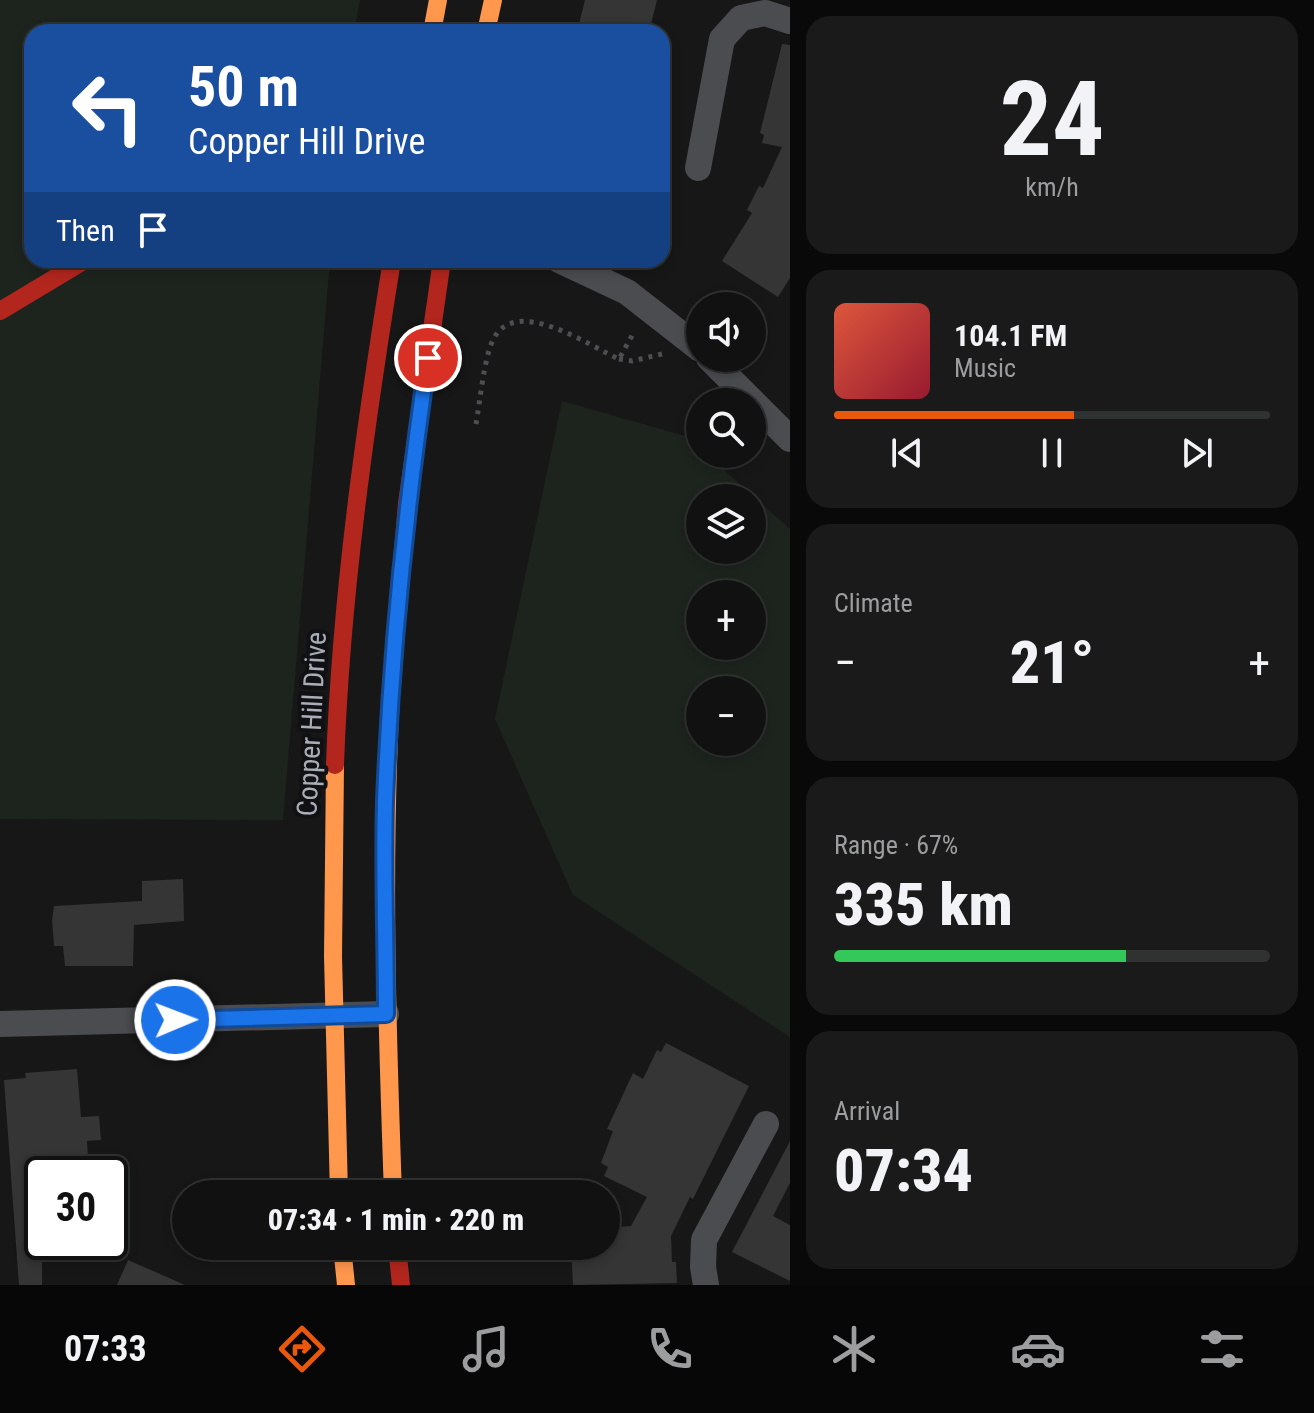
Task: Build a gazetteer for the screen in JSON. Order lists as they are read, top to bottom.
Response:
{
  "streets": {
    "main road": ["Copper Hill Drive"]
  },
  "page": {
    "tile": [
      ["24", "km/h"],
      "Climate",
      ["Range · 67%", "335 km"],
      ["Arrival", "07:34"]
    ],
    "turn": ["50 m", "Copper Hill Drive"],
    "then": "Then",
    "map_buttons": ["+", "−"],
    "song": ["104.1 FM", "Music"],
    "heat": ["−", "21°", "+"],
    "limit": "30",
    "trip": "07:34 · 1 min · 220 m",
    "tabs": "07:33"
  }
}
